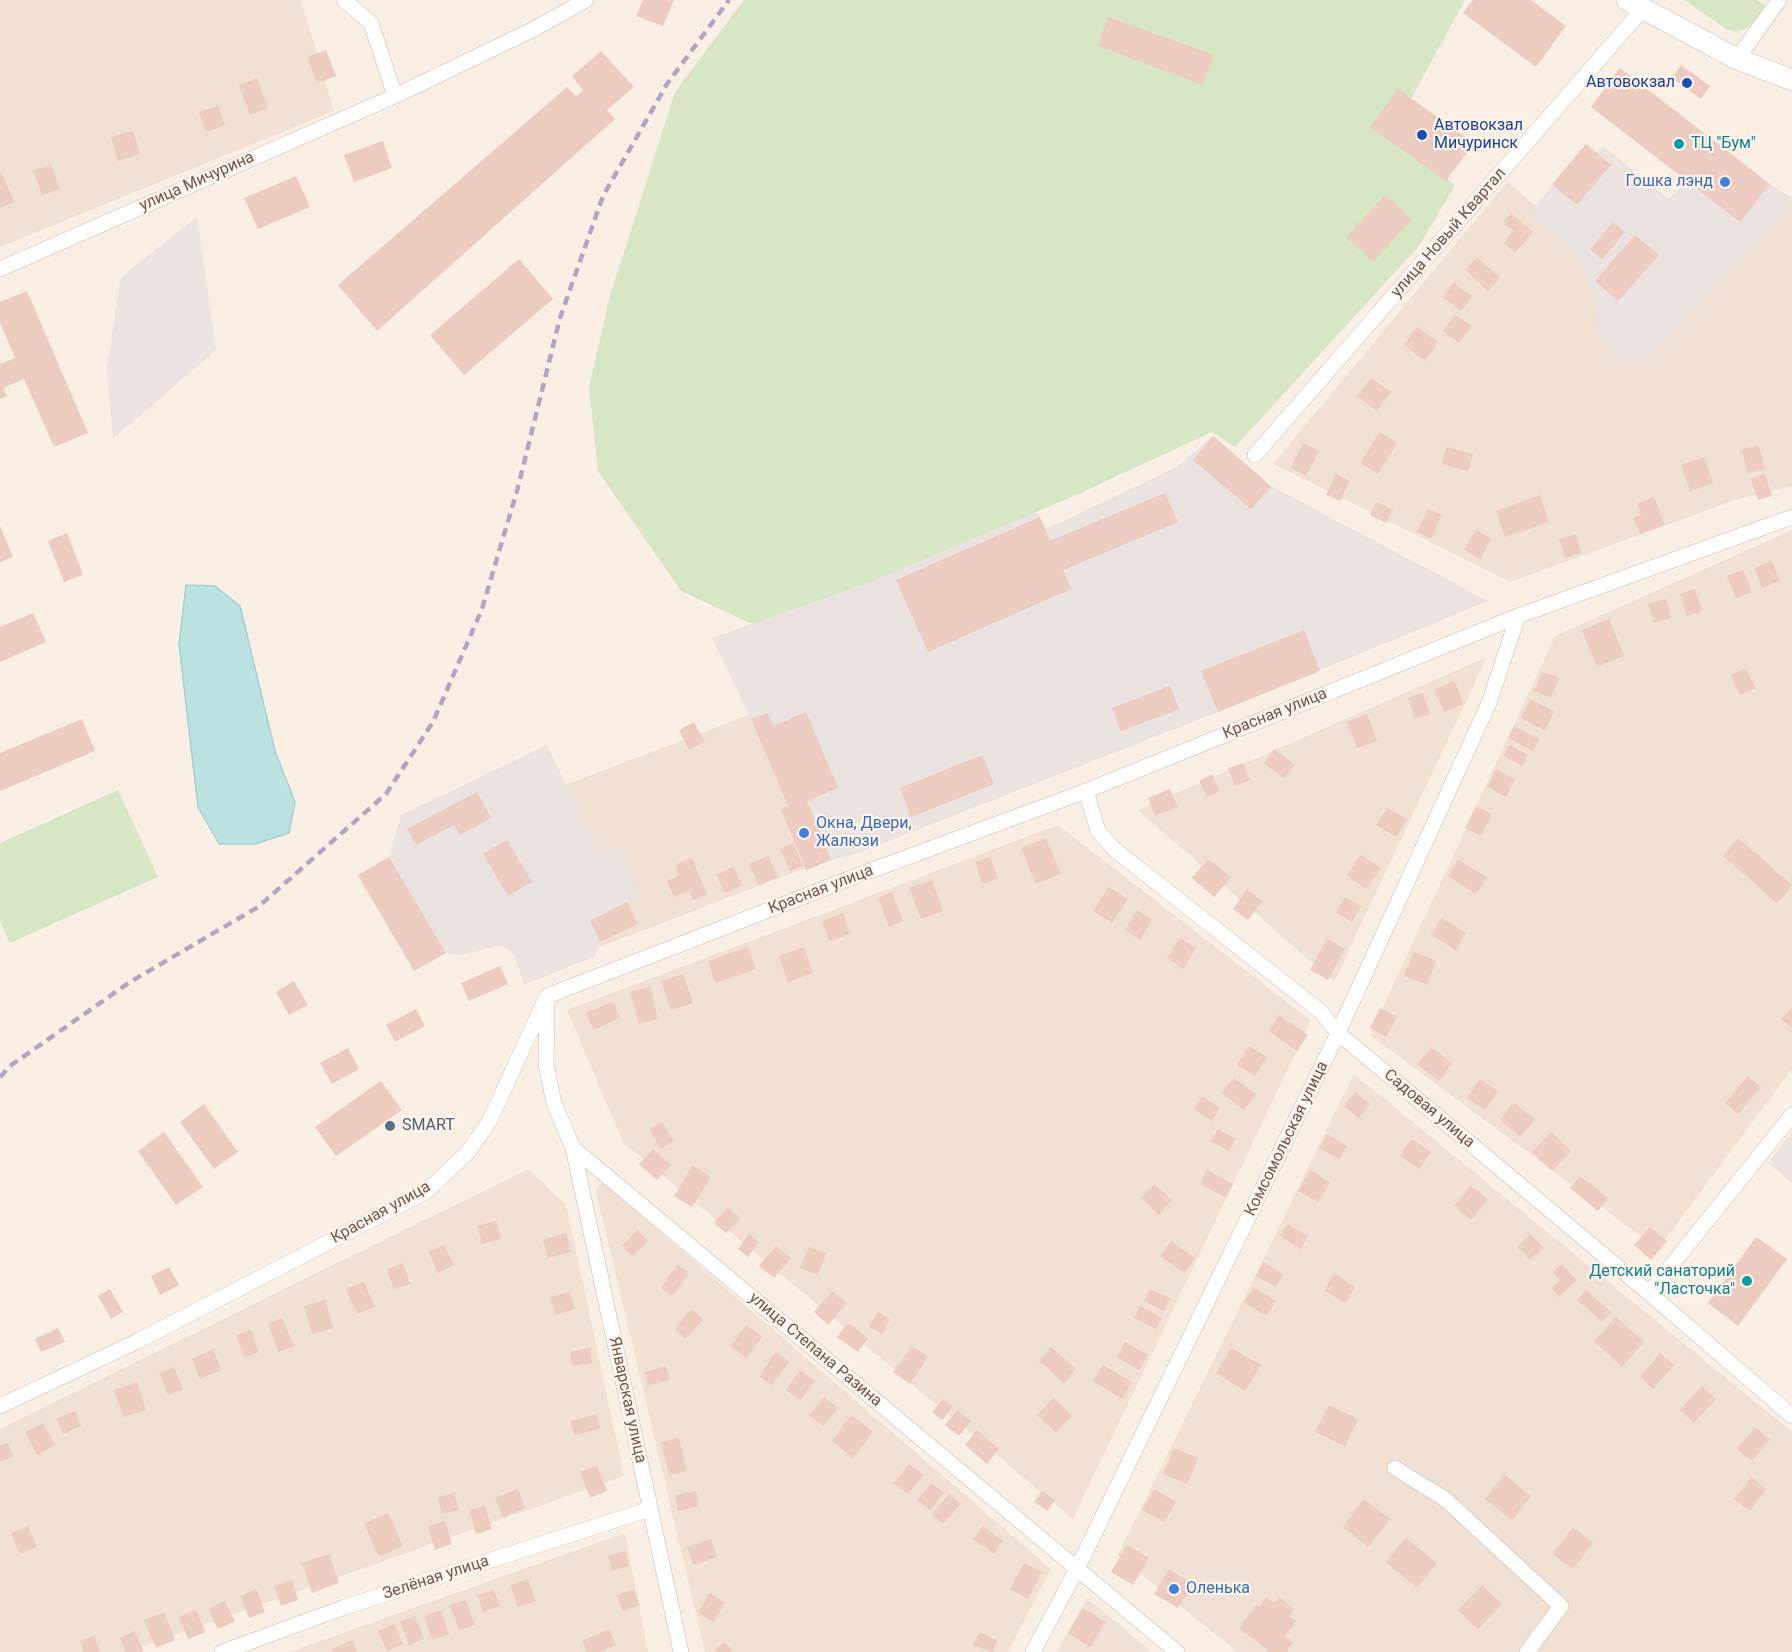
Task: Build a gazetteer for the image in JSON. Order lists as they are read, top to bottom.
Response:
{
  "streets": {
    "street": [
      "улица Мичурина",
      "улица Новый Квартал",
      "Красная улица",
      "Садовая улица",
      "Комсомольская улица",
      "улица Степана Разина",
      "Январская улица",
      "Зелёная улица"
    ]
  },
  "crossings": [
    ["Красная улица", "Садовая улица"],
    ["Красная улица", "Комсомольская улица"],
    ["Красная улица", "улица Степана Разина"],
    ["Садовая улица", "Комсомольская улица"],
    ["Комсомольская улица", "улица Степана Разина"],
    ["улица Степана Разина", "Январская улица"],
    ["Январская улица", "Зелёная улица"]
  ],
  "places": [
    "Автовокзал",
    "Автовокзал Мичуринск",
    "ТЦ \"Бум\"",
    "Гошка лэнд",
    "Окна, Двери, Жалюзи",
    "SMART",
    "Детский санаторий \"Ласточка\"",
    "Оленька"
  ]
}
